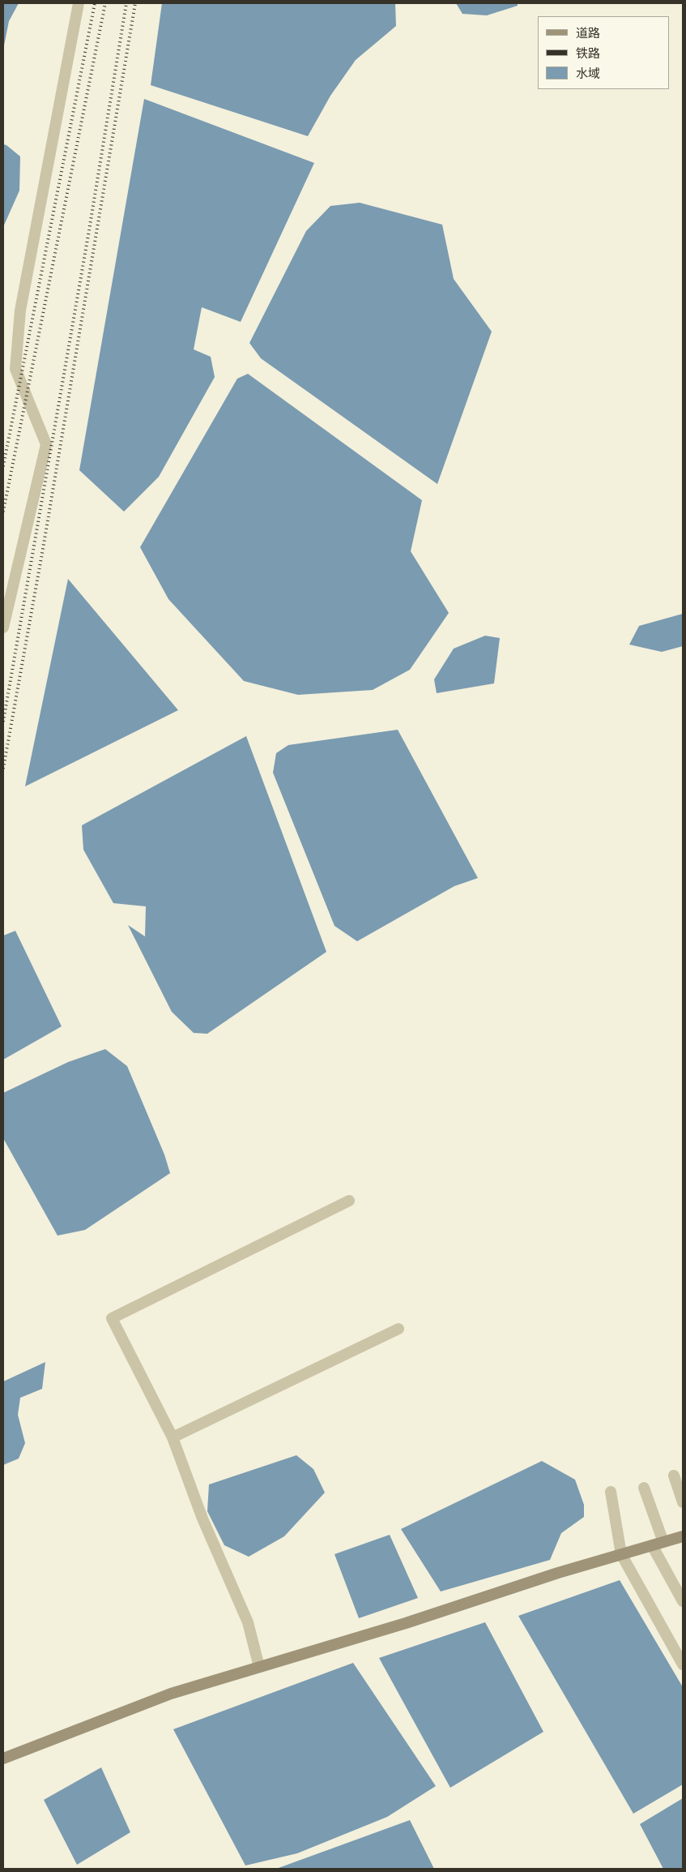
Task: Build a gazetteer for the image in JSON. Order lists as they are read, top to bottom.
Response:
{
  "legend": ["道路", "铁路", "水域"]
}
